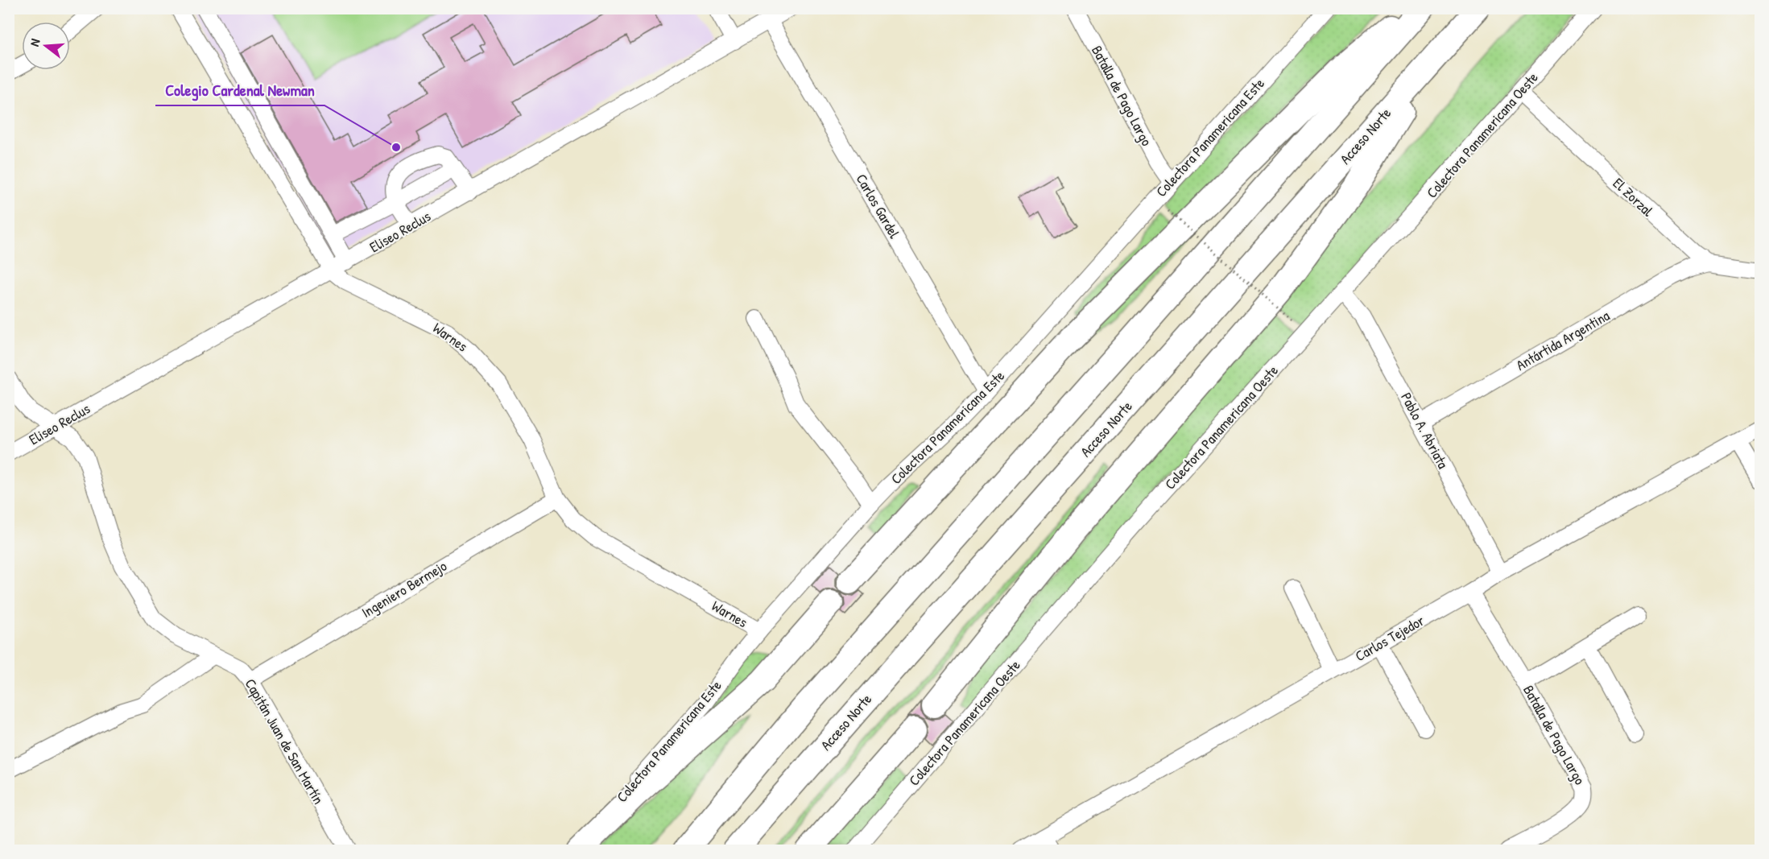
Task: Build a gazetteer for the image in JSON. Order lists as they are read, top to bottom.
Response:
{
  "streets": {
    "highway": ["Acceso Norte"],
    "street": [
      "Batalla de Pago Largo",
      "Colectora Panamericana Oeste",
      "Colectora Panamericana Este",
      "El Zorzal",
      "Carlos Gardel",
      "Eliseo Reclus",
      "Warnes",
      "Antártida Argentina",
      "Pablo A. Abriata",
      "Ingeniero Bermejo",
      "Carlos Tejedor",
      "Capitán Juan de San Martín"
    ]
  },
  "crossings": [
    ["Batalla de Pago Largo", "Colectora Panamericana Este"],
    ["Batalla de Pago Largo", "Carlos Tejedor"],
    ["Colectora Panamericana Oeste", "El Zorzal"],
    ["Colectora Panamericana Oeste", "Pablo A. Abriata"],
    ["Colectora Panamericana Este", "Carlos Gardel"],
    ["Colectora Panamericana Este", "Warnes"],
    ["El Zorzal", "Antártida Argentina"],
    ["Carlos Gardel", "Eliseo Reclus"],
    ["Eliseo Reclus", "Warnes"],
    ["Eliseo Reclus", "Capitán Juan de San Martín"],
    ["Warnes", "Ingeniero Bermejo"],
    ["Antártida Argentina", "Pablo A. Abriata"],
    ["Pablo A. Abriata", "Carlos Tejedor"],
    ["Ingeniero Bermejo", "Capitán Juan de San Martín"]
  ],
  "places": ["Colegio Cardenal Newman"],
  "north": "left"
}
